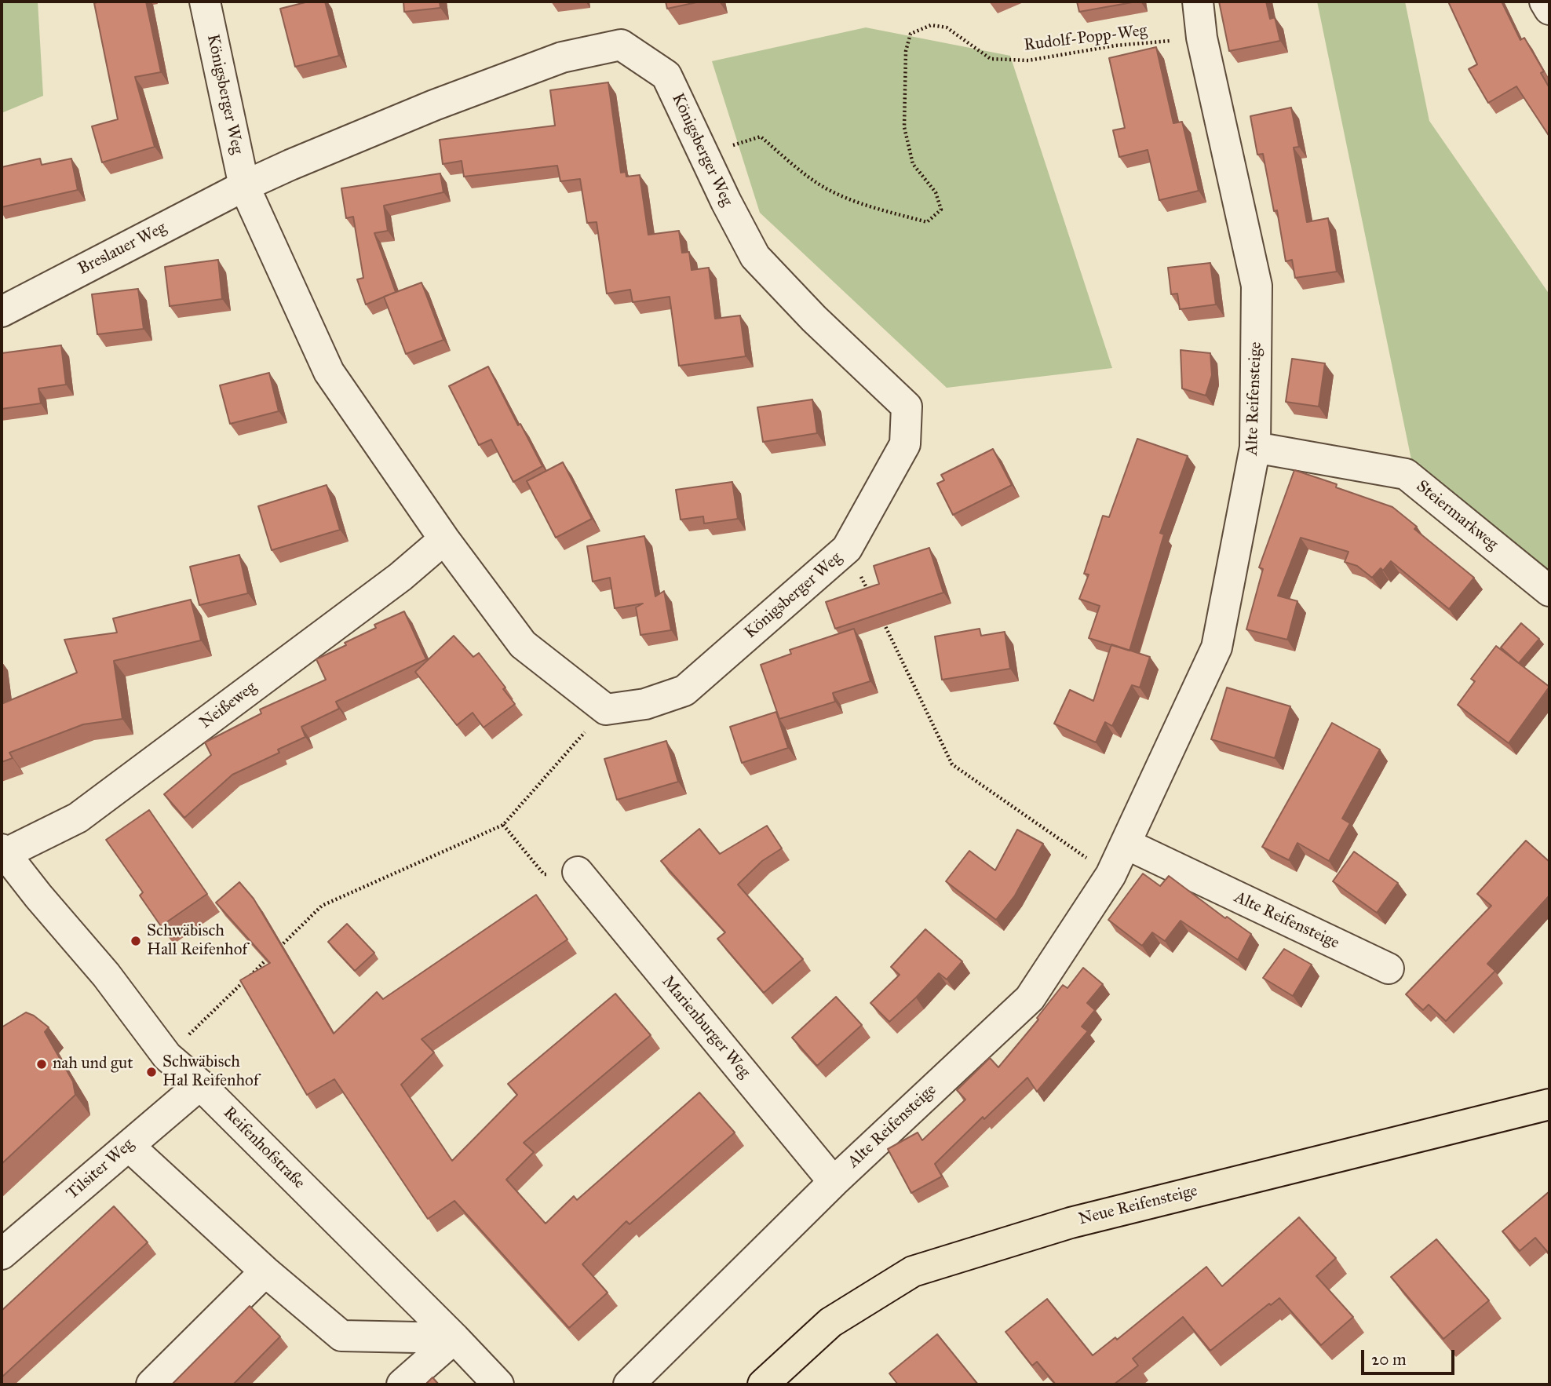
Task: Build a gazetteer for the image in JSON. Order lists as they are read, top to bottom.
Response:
{
  "streets": {
    "main road": ["Neue Reifensteige"],
    "street": [
      "Königsberger Weg",
      "Breslauer Weg",
      "Alte Reifensteige",
      "Steiermarkweg",
      "Neißeweg",
      "Marienburger Weg",
      "Reifenhofstraße",
      "Tilsiter Weg"
    ],
    "path": ["Rudolf-Popp-Weg"]
  },
  "crossings": [
    ["Rudolf-Popp-Weg", "Königsberger Weg"],
    ["Rudolf-Popp-Weg", "Alte Reifensteige"],
    ["Königsberger Weg", "Breslauer Weg"],
    ["Königsberger Weg", "Neißeweg"],
    ["Alte Reifensteige", "Steiermarkweg"],
    ["Alte Reifensteige", "Marienburger Weg"],
    ["Neißeweg", "Reifenhofstraße"],
    ["Reifenhofstraße", "Tilsiter Weg"]
  ],
  "places": ["Schwäbisch Hall Reifenhof", "nah und gut", "Schwäbisch Hal Reifenhof"],
  "scale_bar": "20 m"
}
